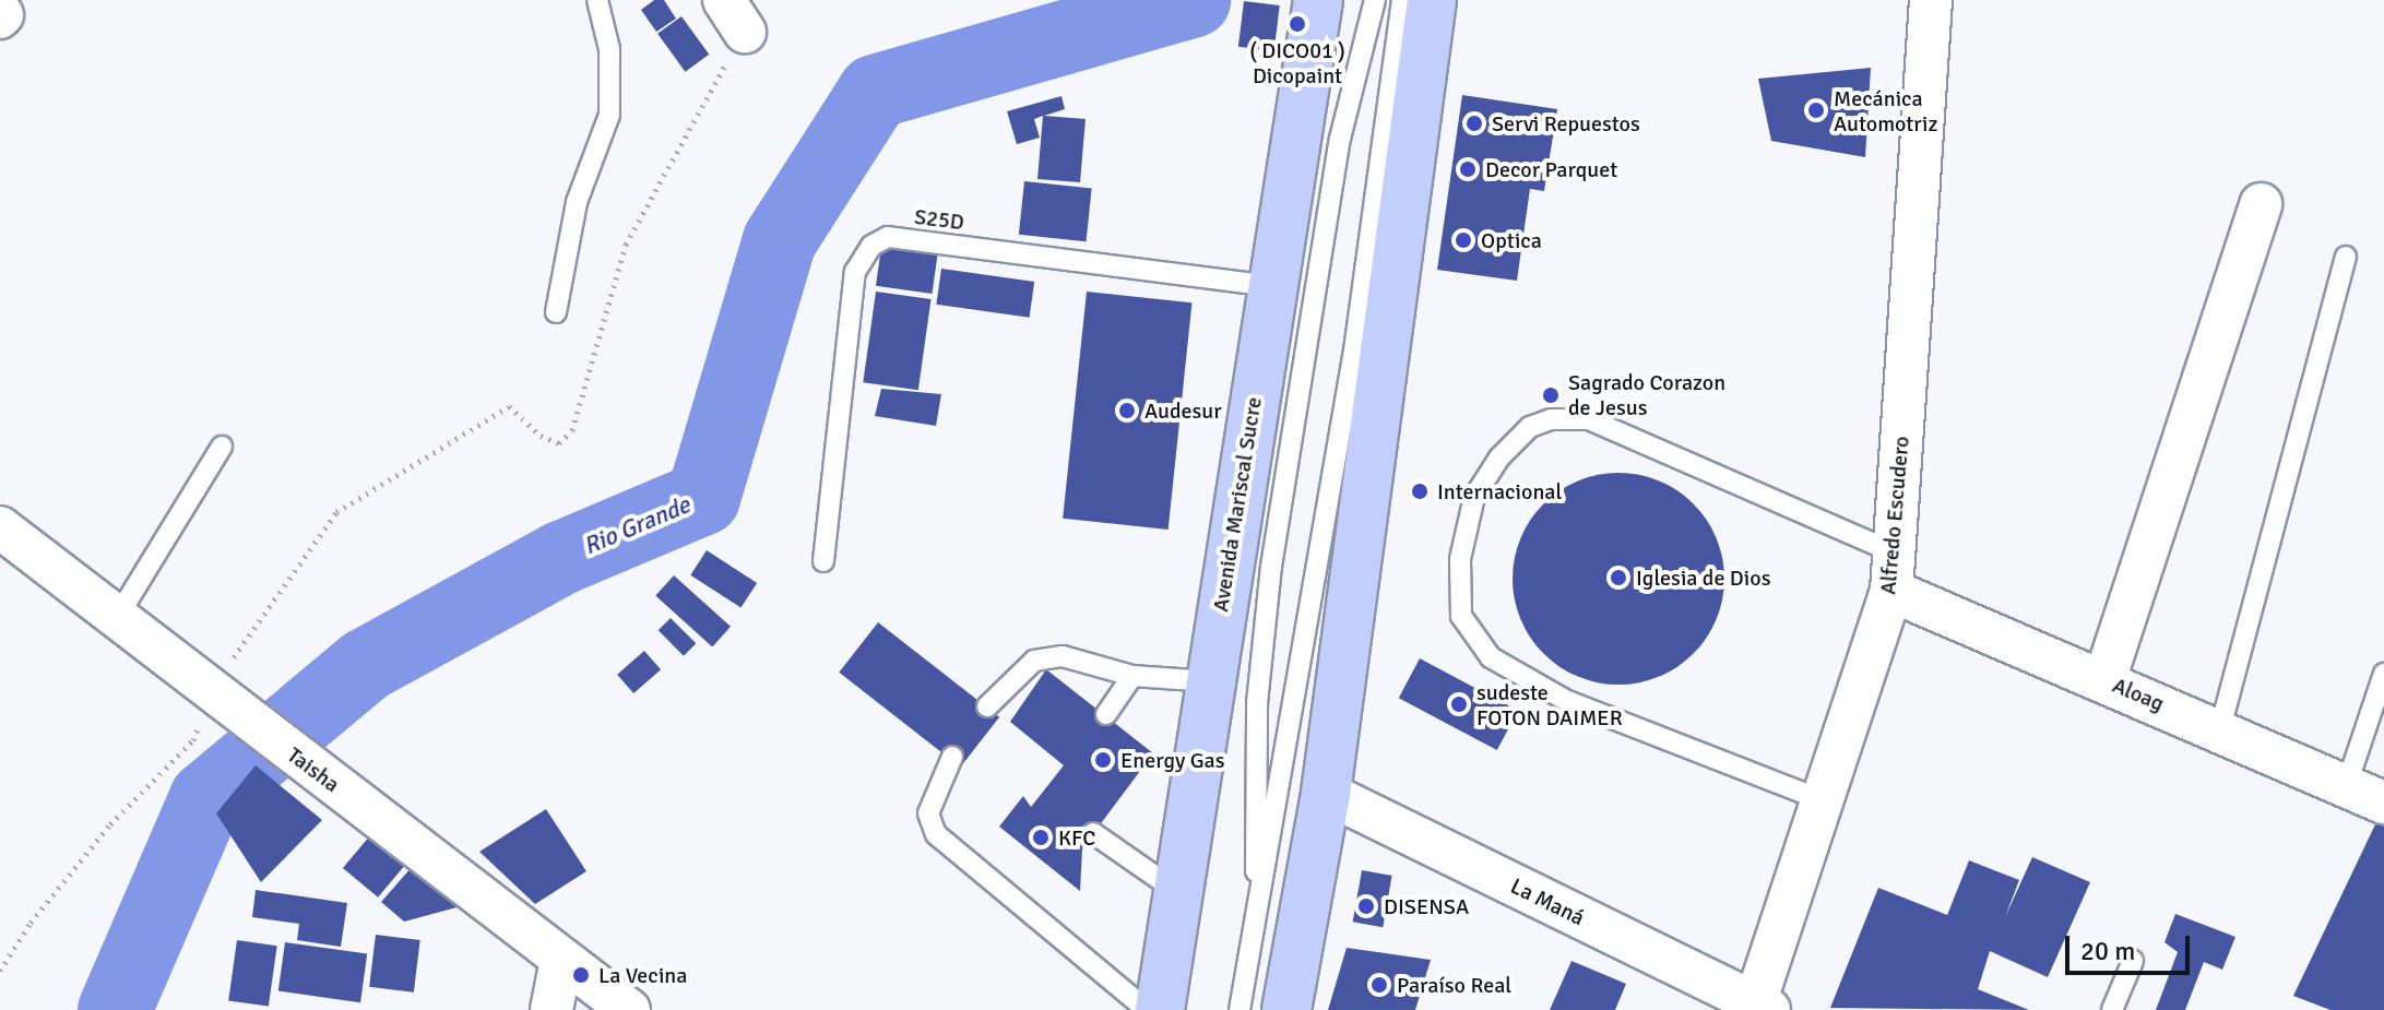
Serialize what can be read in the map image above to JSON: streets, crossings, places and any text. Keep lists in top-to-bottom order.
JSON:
{
  "streets": {
    "main road": ["Avenida Mariscal Sucre"],
    "street": [
      "Alfredo Escudero",
      "Aloag",
      "Taisha",
      "La Maná"
    ],
    "lane": ["S25D"]
  },
  "crossings": [
    ["S25D", "Avenida Mariscal Sucre"],
    ["Alfredo Escudero", "Aloag"],
    ["Alfredo Escudero", "La Maná"]
  ],
  "water": ["Rio Grande"],
  "places": [
    "( DICO01 ) Dicopaint",
    "Mecánica Automotriz",
    "Servi Repuestos",
    "Decor Parquet",
    "Optica",
    "Sagrado Corazon de Jesus",
    "Audesur",
    "Internacional",
    "Iglesia de Dios",
    "sudeste FOTON DAIMER",
    "Energy Gas",
    "KFC",
    "DISENSA",
    "La Vecina",
    "Paraíso Real"
  ],
  "scale_bar": "20 m"
}
